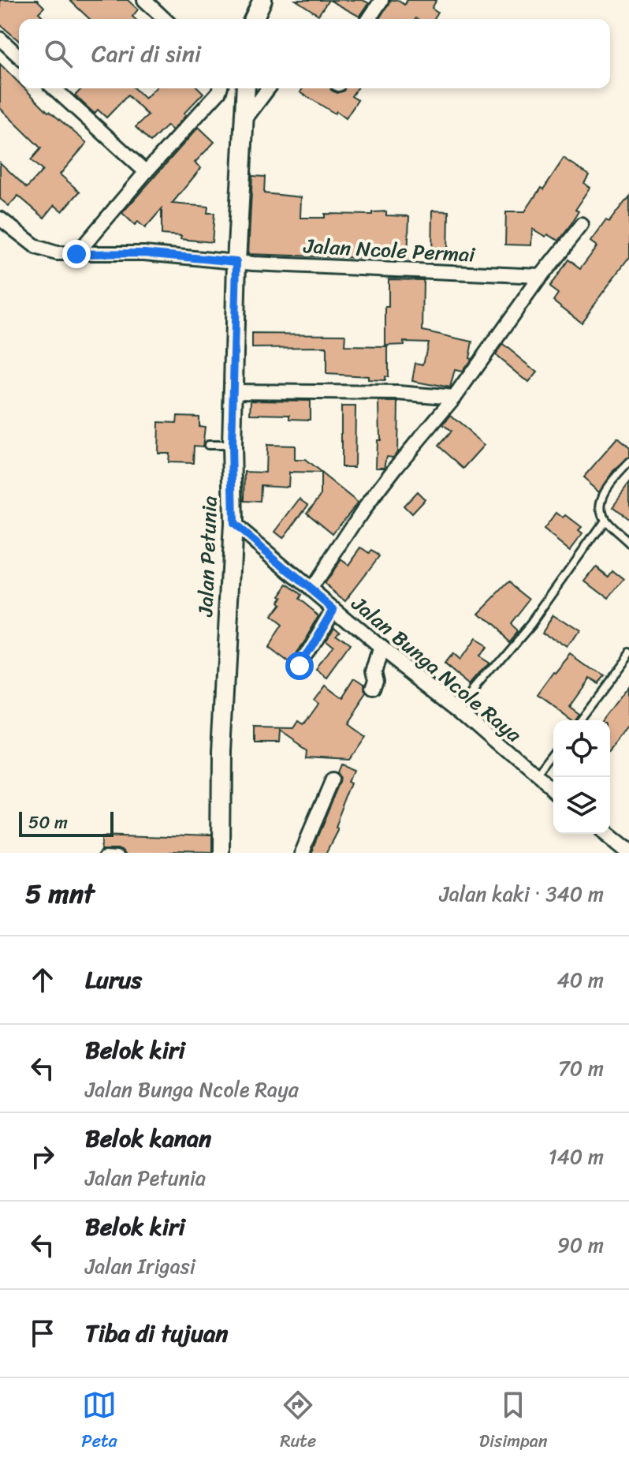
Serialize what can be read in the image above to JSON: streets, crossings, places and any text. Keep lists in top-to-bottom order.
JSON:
{
  "streets": {
    "street": ["Jalan Ncole Permai", "Jalan Petunia", "Jalan Bunga Ncole Raya"]
  },
  "crossings": [
    ["Jalan Ncole Permai", "Jalan Petunia"],
    ["Jalan Petunia", "Jalan Bunga Ncole Raya"]
  ],
  "scale_bar": "50 m",
  "page": {
    "search": "Cari di sini",
    "scale": "50 m",
    "heading": ["5 mnt", "Jalan kaki · 340 m"],
    "list": [
      ["Lurus", "40 m"],
      ["Belok kiri", "Jalan Bunga Ncole Raya", "70 m"],
      ["Belok kanan", "Jalan Petunia", "140 m"],
      ["Belok kiri", "Jalan Irigasi", "90 m"],
      "Tiba di tujuan"
    ],
    "nav": ["Peta", "Rute", "Disimpan"]
  }
}
